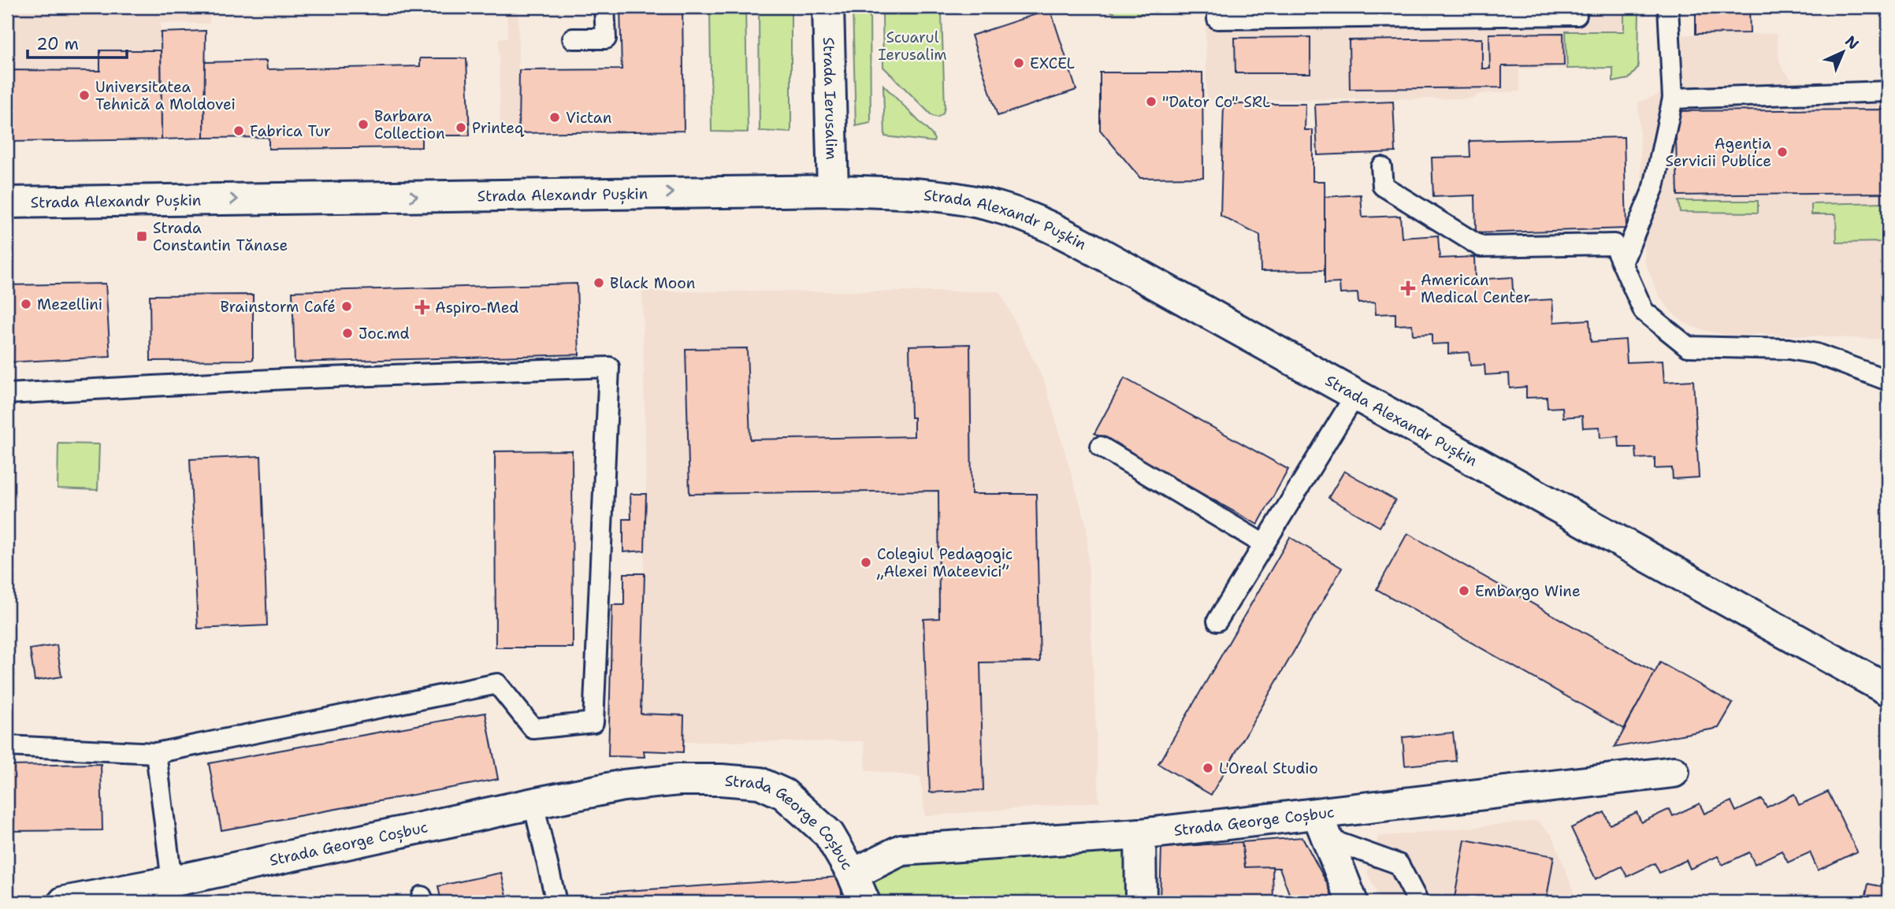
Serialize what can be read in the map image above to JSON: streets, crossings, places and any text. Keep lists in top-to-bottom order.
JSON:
{
  "streets": {
    "street": ["Strada Ierusalim", "Strada Alexandr Pușkin", "Strada George Coșbuc"]
  },
  "crossings": [
    ["Strada Ierusalim", "Strada Alexandr Pușkin"]
  ],
  "one_way": ["Strada Alexandr Pușkin"],
  "parks": ["Scuarul Ierusalim"],
  "places": {
    "other": [
      "EXCEL",
      "Universitatea Tehnică a Moldovei",
      "\"Dator Co\" SRL",
      "Victan",
      "Barbara Collection",
      "Printeq",
      "Fabrica Tur",
      "Agenția Servicii Publice",
      "Black Moon",
      "Mezellini",
      "Brainstorm Café",
      "Joc.md",
      "Colegiul Pedagogic „Alexei Mateevici”",
      "Embargo Wine",
      "L'Oreal Studio"
    ],
    "transit": ["Strada Constantin Tănase"],
    "health": ["American Medical Center", "Aspiro-Med"]
  },
  "scale_bar": "20 m",
  "north": "top right"
}
